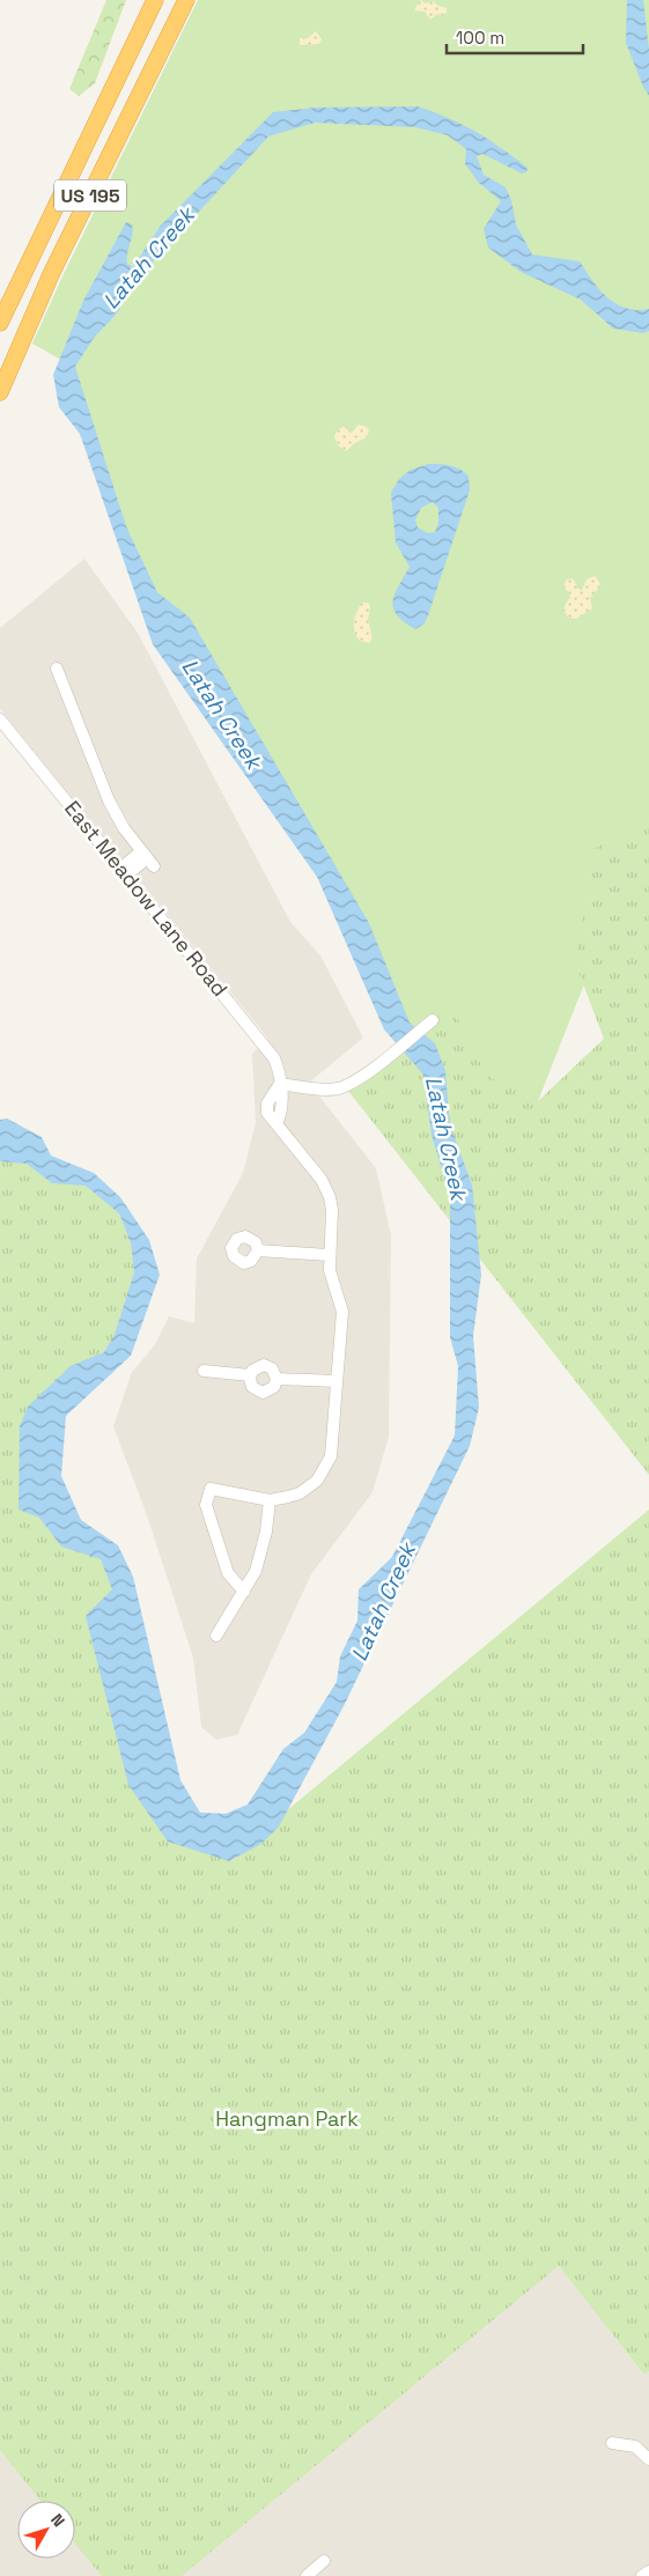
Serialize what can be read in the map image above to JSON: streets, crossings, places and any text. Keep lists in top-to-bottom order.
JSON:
{
  "streets": {
    "highway": ["US 195"],
    "street": ["East Meadow Lane Road"]
  },
  "water": ["Latah Creek"],
  "parks": ["Hangman Park"],
  "scale_bar": "100 m",
  "north": "top right"
}
